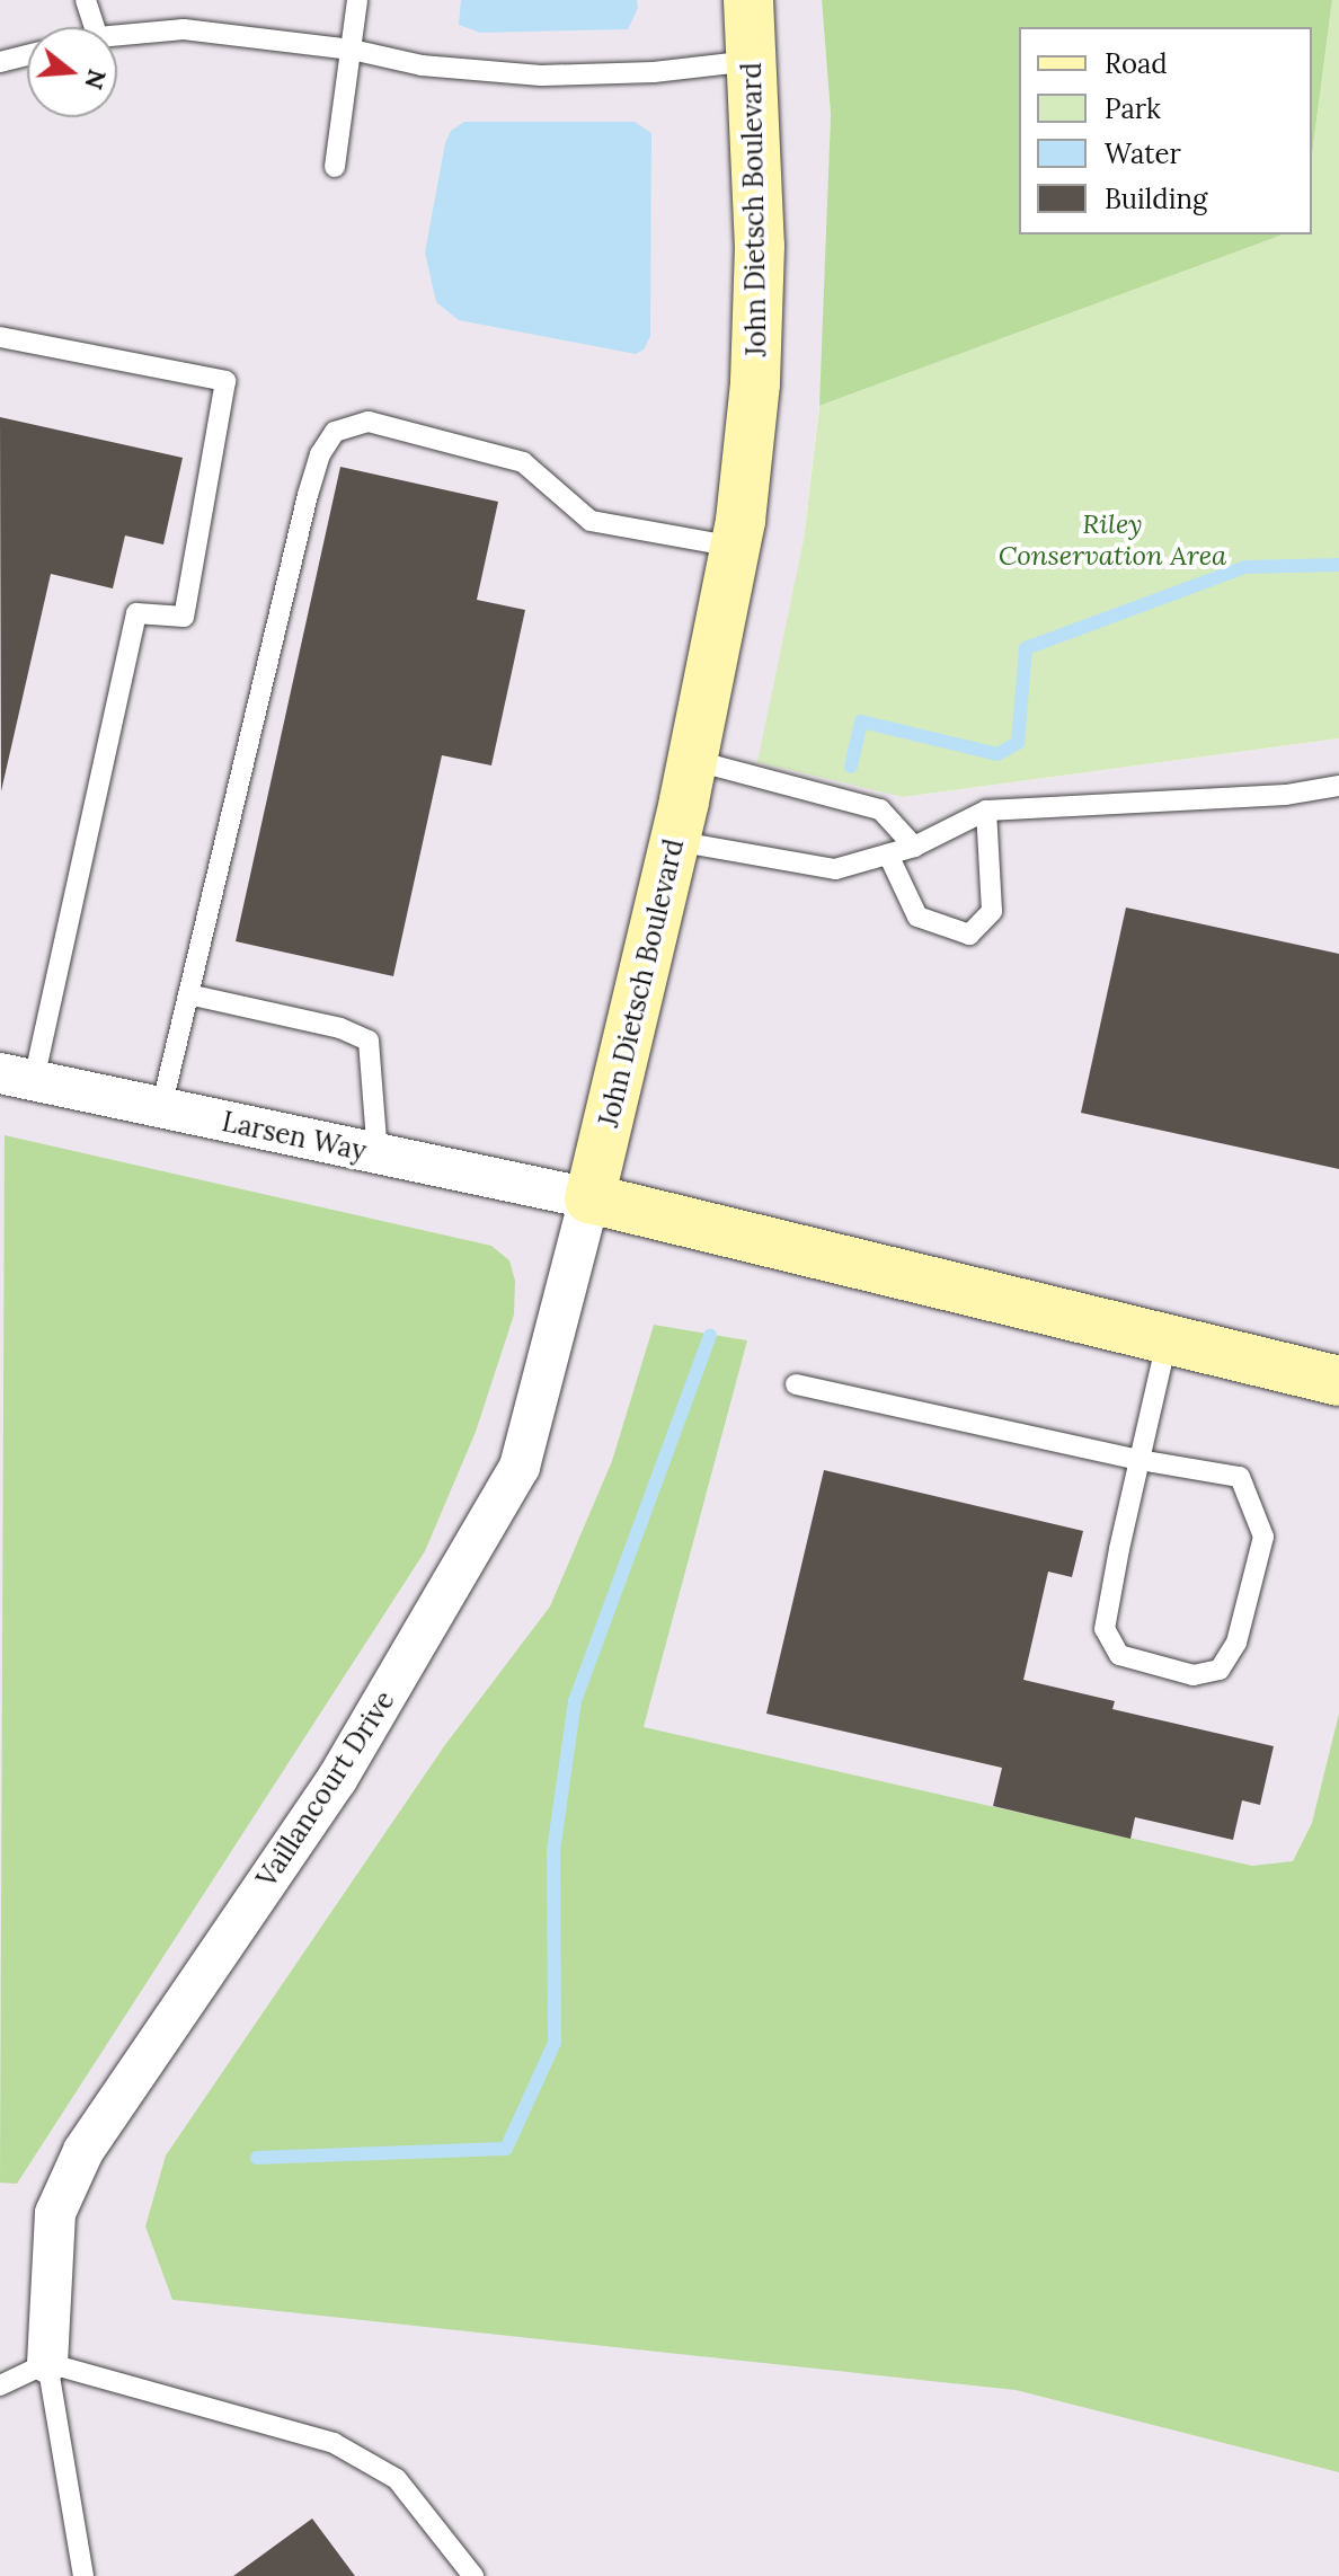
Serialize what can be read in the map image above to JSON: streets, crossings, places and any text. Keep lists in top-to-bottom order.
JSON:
{
  "streets": {
    "street": ["John Dietsch Boulevard", "Larsen Way", "Vaillancourt Drive"]
  },
  "crossings": [
    ["John Dietsch Boulevard", "Larsen Way"],
    ["John Dietsch Boulevard", "Vaillancourt Drive"],
    ["Larsen Way", "Vaillancourt Drive"]
  ],
  "parks": ["Riley Conservation Area"],
  "legend": [
    "Road",
    "Park",
    "Water",
    "Building"
  ],
  "north": "right"
}
